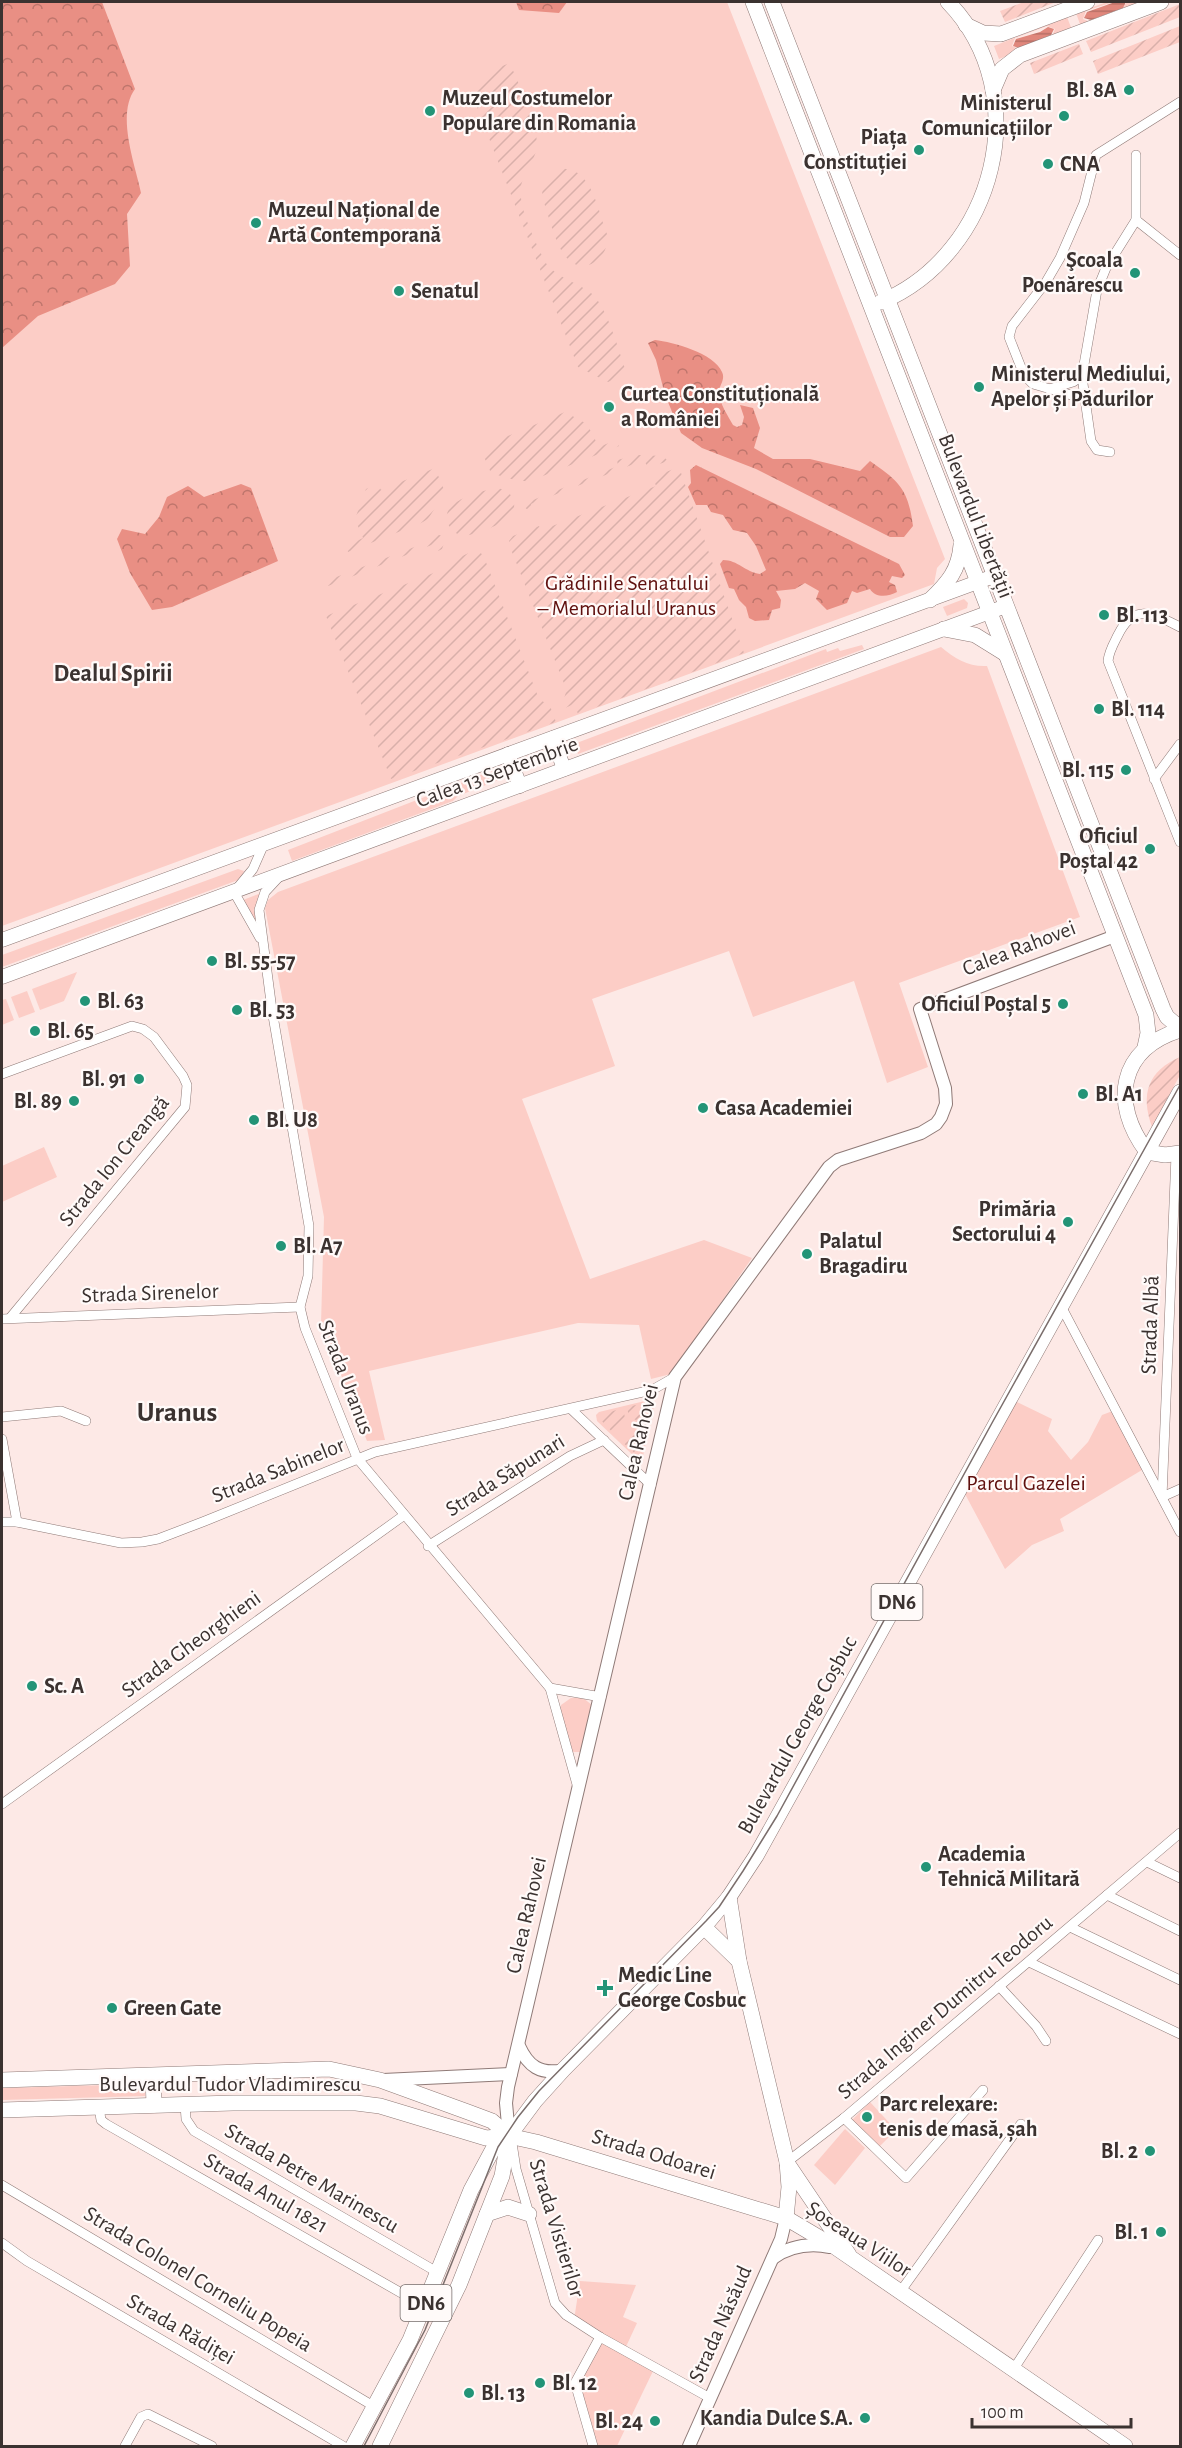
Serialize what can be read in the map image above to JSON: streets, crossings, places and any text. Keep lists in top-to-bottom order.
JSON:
{
  "streets": {
    "main road": [
      "Bulevardul Libertății",
      "Calea 13 Septembrie",
      "Calea Rahovei",
      "DN6",
      "Bulevardul George Coșbuc",
      "Bulevardul Tudor Vladimirescu",
      "Strada Odoarei",
      "Șoseaua Viilor"
    ],
    "street": [
      "Strada Ion Creangă",
      "Strada Sirenelor",
      "Strada Albă",
      "Strada Uranus",
      "Strada Sabinelor",
      "Strada Săpunari",
      "Strada Gheorghieni",
      "Strada Inginer Dumitru Teodoru",
      "Strada Petre Marinescu",
      "Strada Anul 1821",
      "Strada Vistierilor",
      "Strada Colonel Corneliu Popeia",
      "Strada Năsăud",
      "Strada Rădiței"
    ]
  },
  "crossings": [
    ["Bulevardul Libertății", "Calea 13 Septembrie"],
    ["Bulevardul Libertății", "Calea Rahovei"],
    ["Calea 13 Septembrie", "Strada Uranus"],
    ["Calea Rahovei", "Strada Uranus"],
    ["Calea Rahovei", "Strada Sabinelor"],
    ["Calea Rahovei", "DN6"],
    ["Calea Rahovei", "Bulevardul George Coșbuc"],
    ["Calea Rahovei", "Bulevardul Tudor Vladimirescu"],
    ["Calea Rahovei", "Strada Odoarei"],
    ["Calea Rahovei", "Strada Vistierilor"],
    ["Strada Ion Creangă", "Strada Sirenelor"],
    ["Strada Sirenelor", "Strada Uranus"],
    ["Strada Uranus", "Strada Sabinelor"],
    ["Strada Uranus", "Strada Săpunari"],
    ["Strada Uranus", "Strada Gheorghieni"],
    ["DN6", "Bulevardul George Coșbuc"],
    ["DN6", "Bulevardul Tudor Vladimirescu"],
    ["DN6", "Strada Odoarei"],
    ["DN6", "Strada Petre Marinescu"],
    ["DN6", "Strada Anul 1821"],
    ["DN6", "Strada Vistierilor"],
    ["DN6", "Strada Colonel Corneliu Popeia"],
    ["Bulevardul George Coșbuc", "Bulevardul Tudor Vladimirescu"],
    ["Bulevardul George Coșbuc", "Strada Odoarei"],
    ["Bulevardul George Coșbuc", "Strada Vistierilor"],
    ["Bulevardul George Coșbuc", "Șoseaua Viilor"],
    ["Strada Inginer Dumitru Teodoru", "Șoseaua Viilor"],
    ["Bulevardul Tudor Vladimirescu", "Strada Odoarei"],
    ["Bulevardul Tudor Vladimirescu", "Strada Petre Marinescu"],
    ["Bulevardul Tudor Vladimirescu", "Strada Anul 1821"],
    ["Bulevardul Tudor Vladimirescu", "Strada Vistierilor"],
    ["Strada Odoarei", "Strada Vistierilor"],
    ["Strada Odoarei", "Șoseaua Viilor"],
    ["Strada Odoarei", "Strada Năsăud"],
    ["Strada Vistierilor", "Strada Năsăud"],
    ["Șoseaua Viilor", "Strada Năsăud"]
  ],
  "districts": ["Dealul Spirii", "Uranus"],
  "parks": ["Grădinile Senatului – Memorialul Uranus", "Parcul Gazelei"],
  "places": {
    "other": [
      "Bl. 8A",
      "Muzeul Costumelor Populare din Romania",
      "Ministerul Comunicațiilor",
      "Piața Constituției",
      "CNA",
      "Muzeul Național de Artă Contemporană",
      "Şcoala Poenărescu",
      "Senatul",
      "Ministerul Mediului, Apelor și Pădurilor",
      "Curtea Constituțională a României",
      "Bl. 113",
      "Bl. 114",
      "Bl. 115",
      "Oficiul Poștal 42",
      "Bl. 55-57",
      "Bl. 63",
      "Oficiul Poștal 5",
      "Bl. 53",
      "Bl. 65",
      "Bl. 91",
      "Bl. A1",
      "Bl. 89",
      "Casa Academiei",
      "Bl. U8",
      "Primăria Sectorului 4",
      "Bl. A7",
      "Palatul Bragadiru",
      "Sc. A",
      "Academia Tehnică Militară",
      "Green Gate",
      "Parc relexare: tenis de masă, șah",
      "Bl. 2",
      "Bl. 1",
      "Bl. 12",
      "Bl. 13",
      "Kandia Dulce S.A.",
      "Bl. 24"
    ],
    "health": ["Medic Line George Cosbuc"]
  },
  "scale_bar": "100 m"
}
